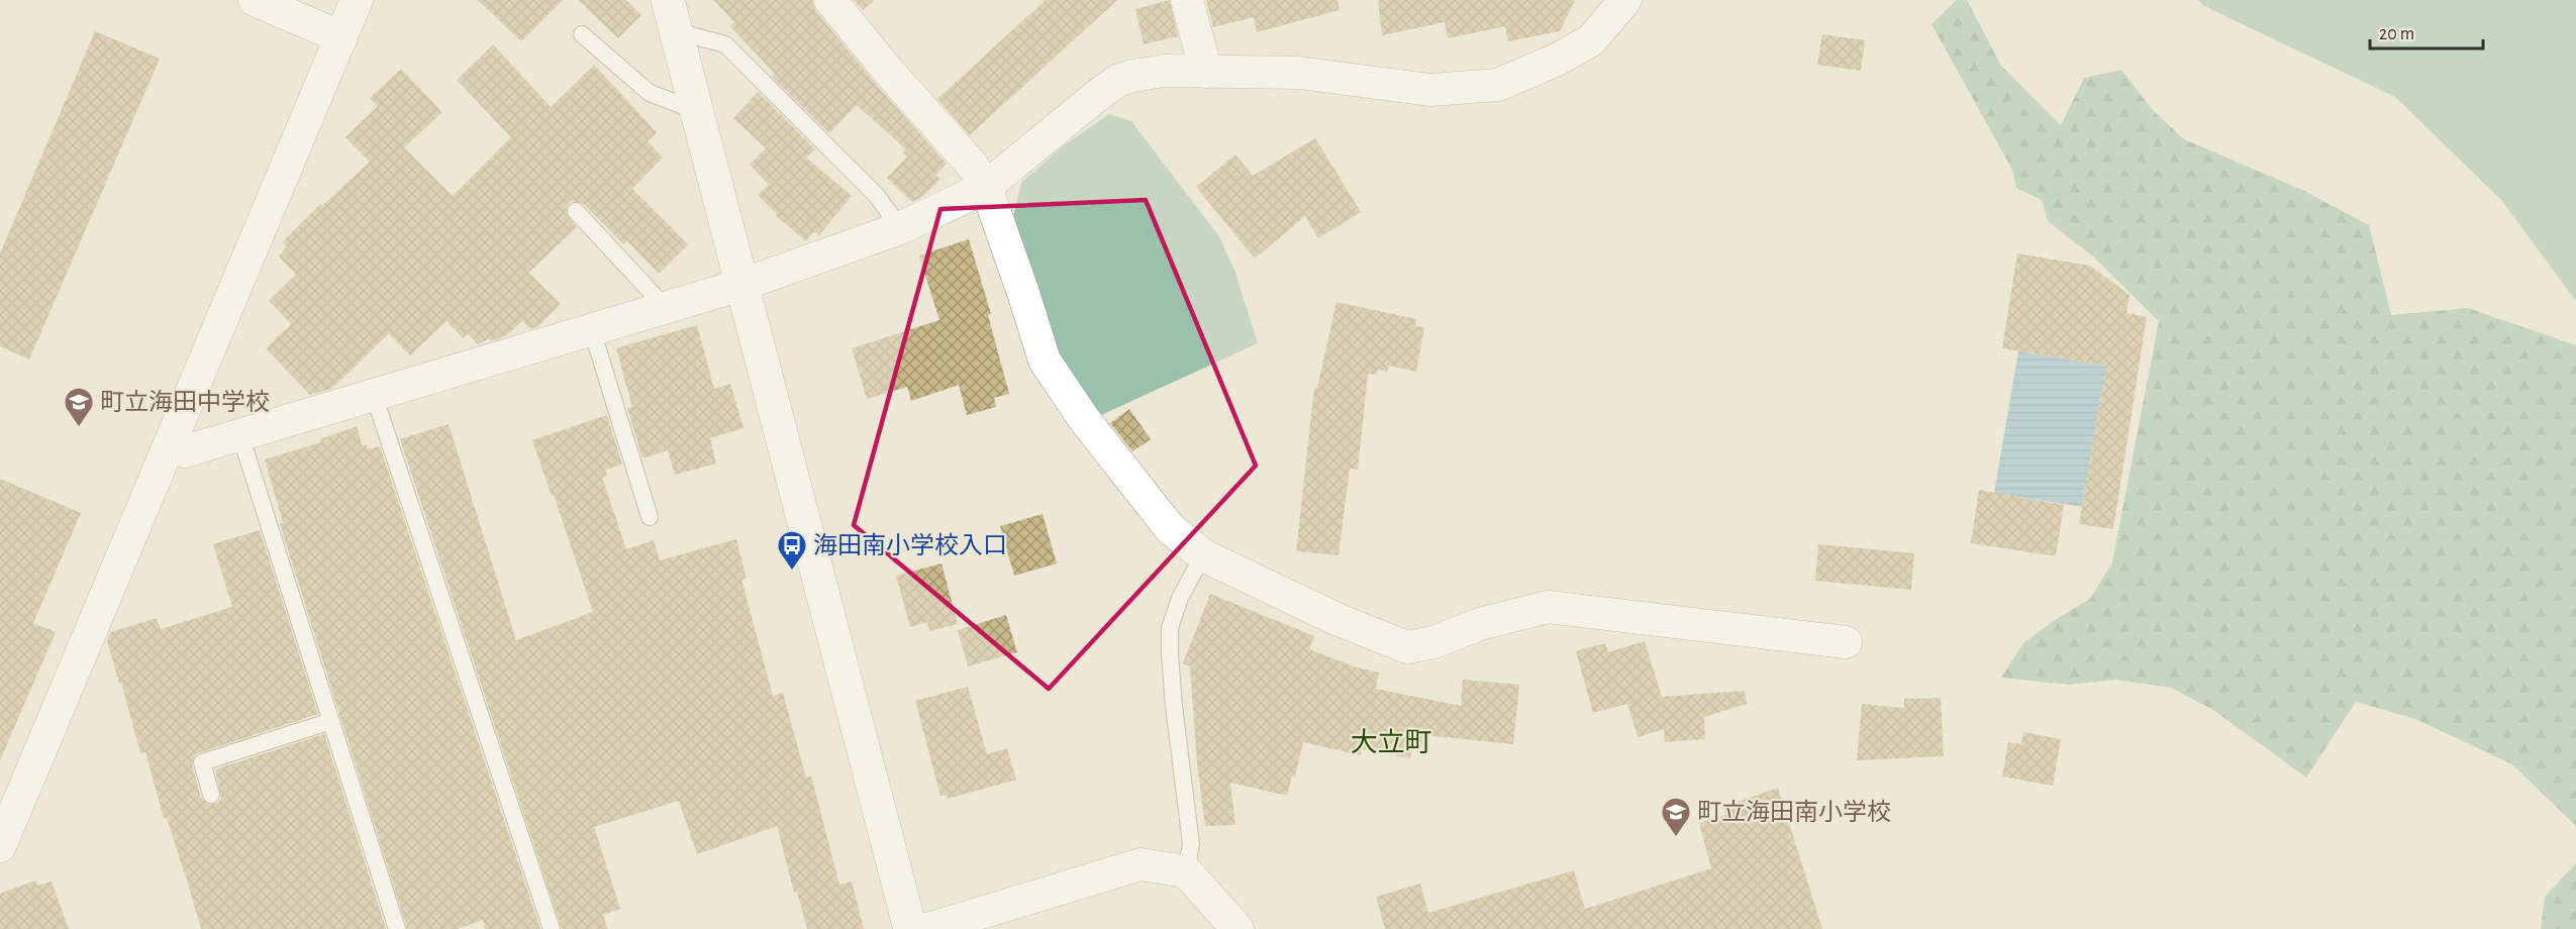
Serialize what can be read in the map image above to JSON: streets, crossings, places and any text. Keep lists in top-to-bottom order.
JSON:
{
  "districts": ["大立町"],
  "places": {
    "school or university": ["町立海田中学校", "町立海田南小学校"],
    "bus stop": ["海田南小学校入口"]
  },
  "scale_bar": "20 m"
}
